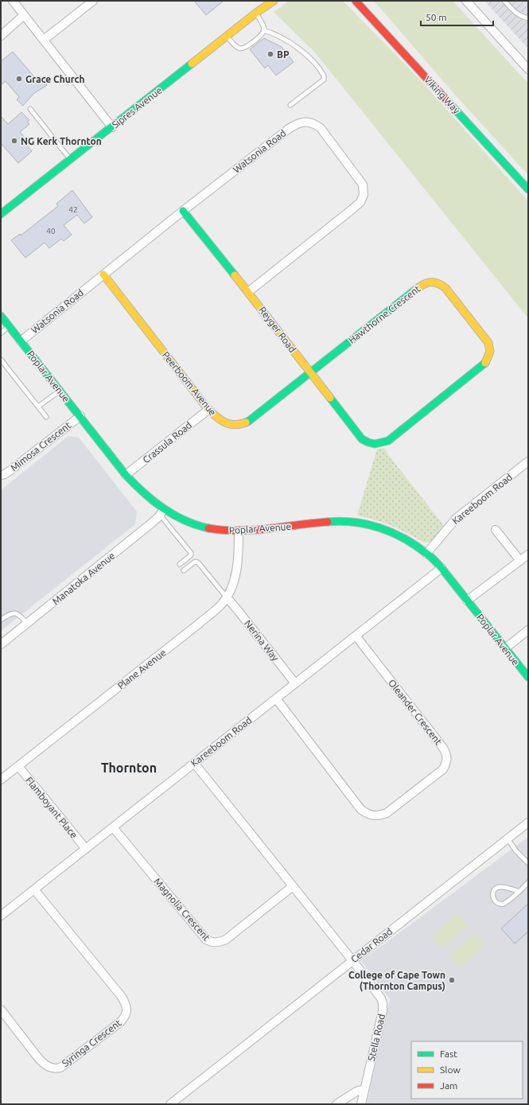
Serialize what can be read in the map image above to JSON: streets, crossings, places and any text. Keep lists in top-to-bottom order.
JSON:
{
  "streets": {
    "street": [
      "Viking Way",
      "Sipres Avenue",
      "Watsonia Road",
      "Hawthorne Crescent",
      "Reyger Road",
      "Poplar Avenue",
      "Peerboom Avenue",
      "Crassula Road",
      "Mimosa Crescent",
      "Kareeboom Road",
      "Manatoka Avenue",
      "Nerina Way",
      "Plane Avenue",
      "Oleander Crescent",
      "Flamboyant Place",
      "Magnolia Crescent",
      "Cedar Road",
      "Stella Road",
      "Syringa Crescent"
    ]
  },
  "crossings": [
    ["Watsonia Road", "Reyger Road"],
    ["Watsonia Road", "Poplar Avenue"],
    ["Watsonia Road", "Peerboom Avenue"],
    ["Hawthorne Crescent", "Reyger Road"],
    ["Hawthorne Crescent", "Peerboom Avenue"],
    ["Reyger Road", "Peerboom Avenue"],
    ["Poplar Avenue", "Crassula Road"],
    ["Poplar Avenue", "Mimosa Crescent"],
    ["Poplar Avenue", "Kareeboom Road"],
    ["Poplar Avenue", "Manatoka Avenue"],
    ["Poplar Avenue", "Plane Avenue"],
    ["Peerboom Avenue", "Crassula Road"],
    ["Kareeboom Road", "Nerina Way"],
    ["Kareeboom Road", "Oleander Crescent"],
    ["Kareeboom Road", "Flamboyant Place"],
    ["Kareeboom Road", "Magnolia Crescent"],
    ["Kareeboom Road", "Syringa Crescent"],
    ["Nerina Way", "Plane Avenue"],
    ["Plane Avenue", "Flamboyant Place"],
    ["Cedar Road", "Stella Road"]
  ],
  "districts": ["Thornton"],
  "places": [
    "BP",
    "Grace Church",
    "NG Kerk Thornton",
    "College of Cape Town (Thornton Campus)"
  ],
  "house_numbers": ["42", "40"],
  "legend": ["Fast", "Slow", "Jam"],
  "scale_bar": "50 m"
}
